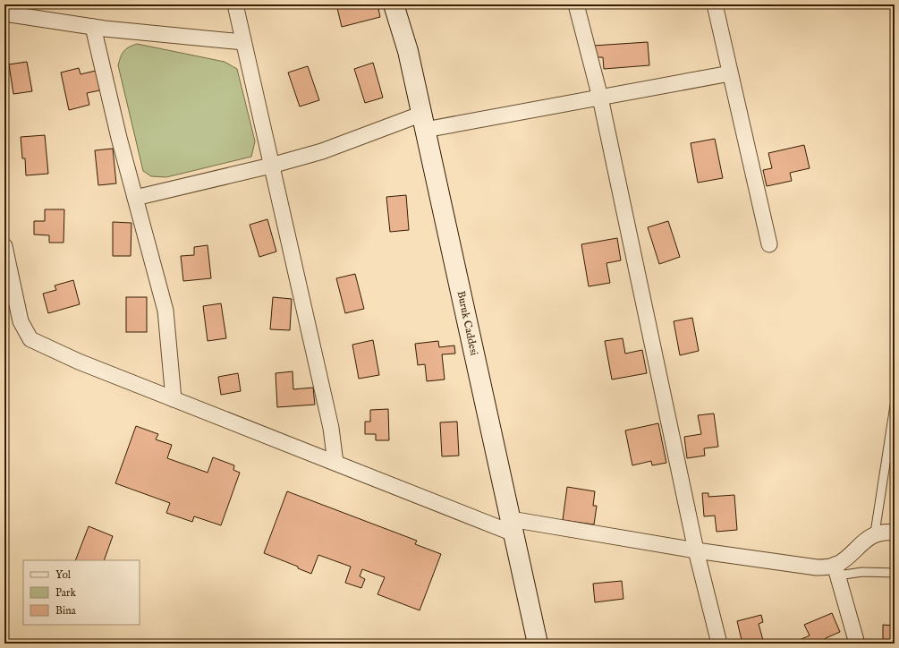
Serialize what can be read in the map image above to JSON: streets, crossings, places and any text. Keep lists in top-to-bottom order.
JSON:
{
  "streets": {
    "main road": ["Buruk Caddesi"]
  },
  "legend": ["Yol", "Park", "Bina"]
}
